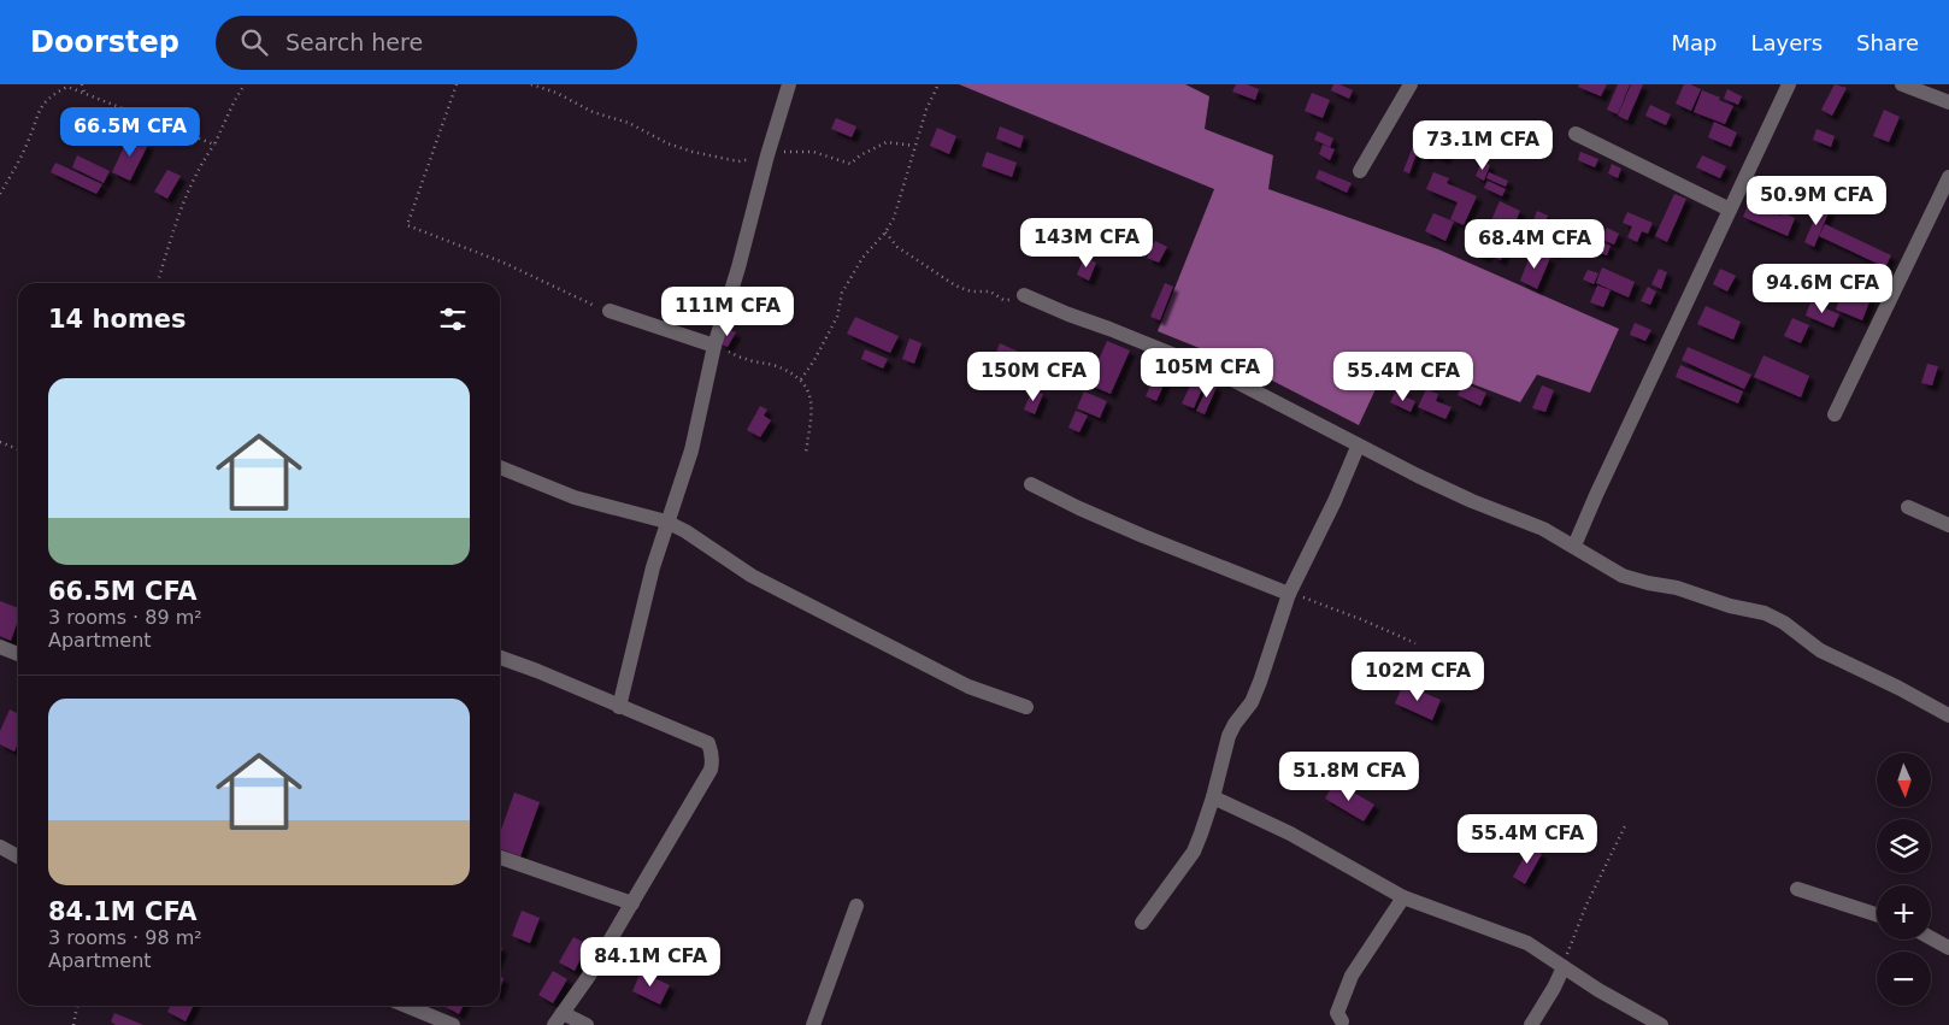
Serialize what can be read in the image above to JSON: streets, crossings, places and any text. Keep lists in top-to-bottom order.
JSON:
{
  "north": "bottom",
  "page": {
    "header": "Doorstep",
    "search": "Search here",
    "nav": ["Map", "Layers", "Share"],
    "price": [
      "66.5M CFA",
      "73.1M CFA",
      "50.9M CFA",
      "143M CFA",
      "68.4M CFA",
      "94.6M CFA",
      "111M CFA",
      "105M CFA",
      "150M CFA",
      "55.4M CFA",
      "102M CFA",
      "51.8M CFA",
      "55.4M CFA",
      "84.1M CFA"
    ],
    "heading": "14 homes",
    "list": [
      {
        "name": "66.5M CFA",
        "note": "3 rooms · 89 m² · Apartment"
      },
      {
        "name": "84.1M CFA",
        "note": "3 rooms · 98 m² · Apartment"
      }
    ],
    "map_buttons": ["+", "−"]
  }
}
